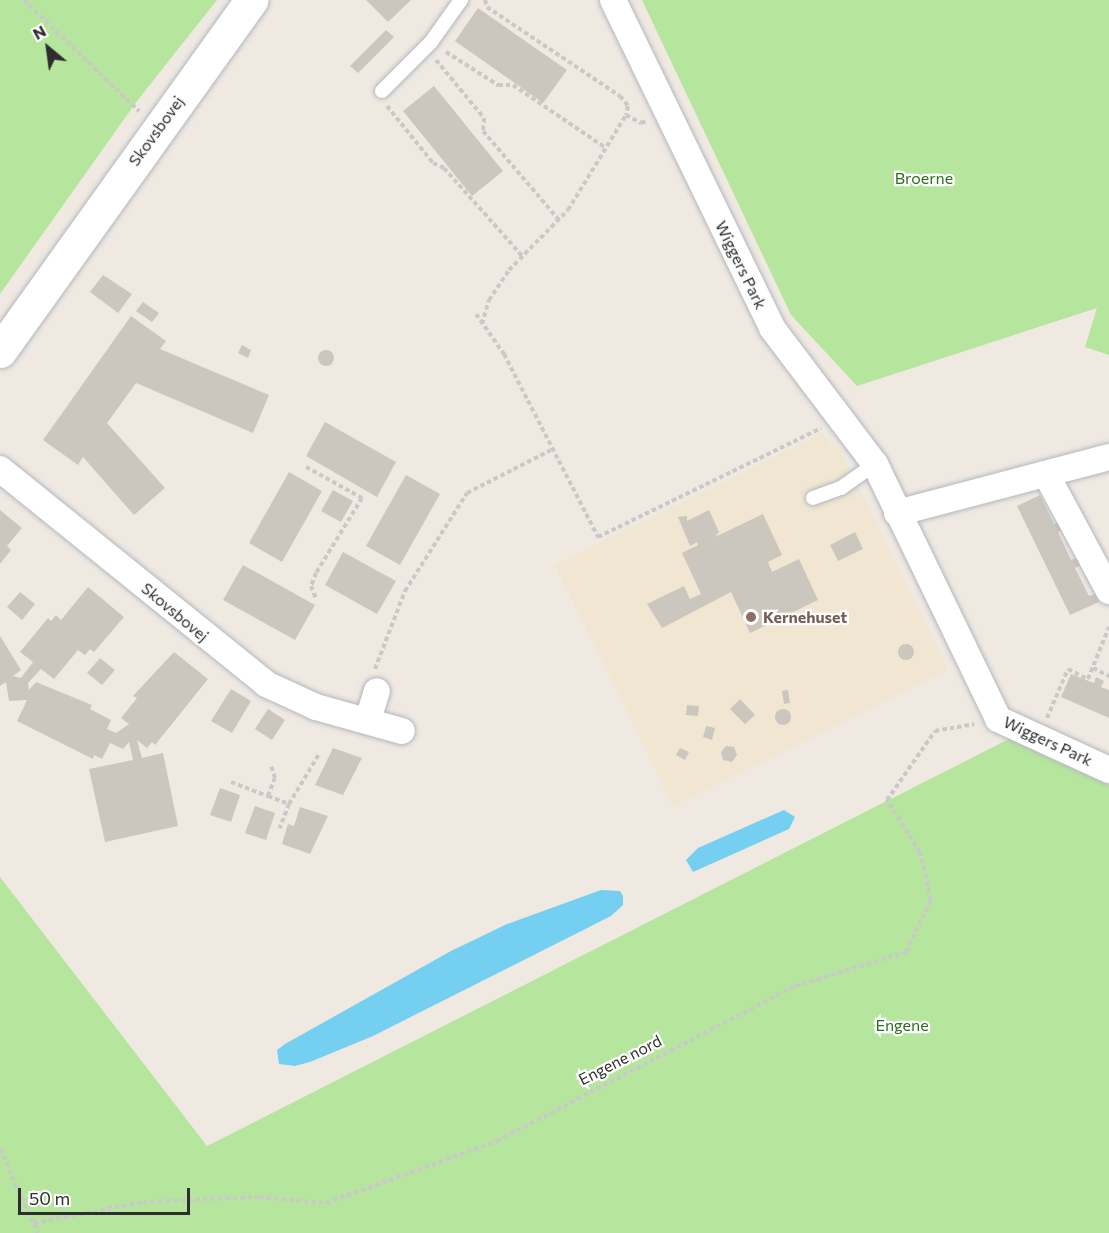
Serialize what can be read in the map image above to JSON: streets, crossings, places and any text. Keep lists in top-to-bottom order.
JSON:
{
  "streets": {
    "street": ["Skovsbovej", "Wiggers Park"],
    "path": ["Engene nord"]
  },
  "crossings": [
    ["Wiggers Park", "Engene nord"]
  ],
  "parks": ["Broerne", "Engene"],
  "places": ["Kernehuset"],
  "scale_bar": "50 m",
  "north": "top left"
}
